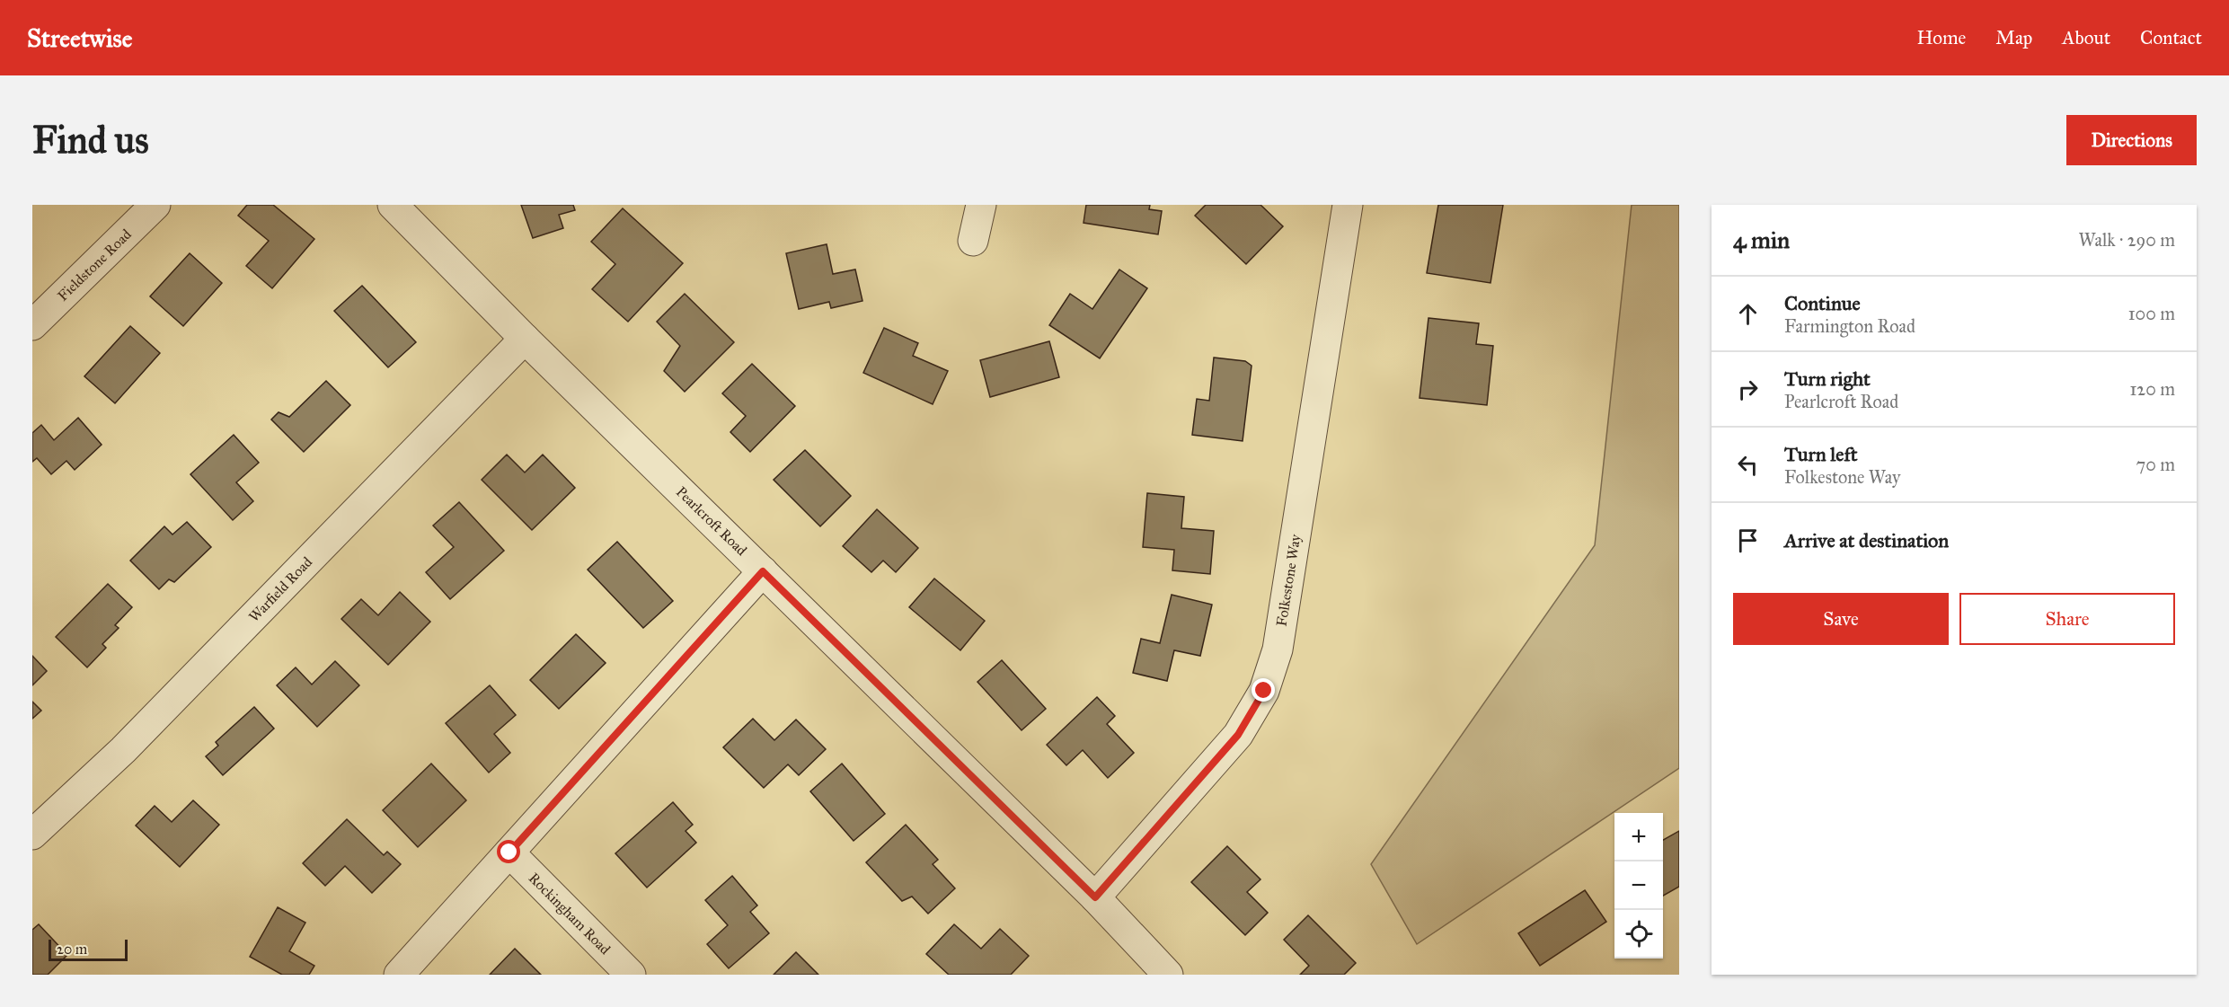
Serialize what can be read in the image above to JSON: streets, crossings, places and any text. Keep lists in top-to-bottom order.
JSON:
{
  "streets": {
    "street": [
      "Fieldstone Road",
      "Pearlcroft Road",
      "Folkestone Way",
      "Warfield Road",
      "Rockingham Road"
    ]
  },
  "crossings": [
    ["Pearlcroft Road", "Folkestone Way"],
    ["Pearlcroft Road", "Warfield Road"]
  ],
  "scale_bar": "20 m",
  "page": {
    "header": "Streetwise",
    "nav": [
      "Home",
      "Map",
      "About",
      "Contact"
    ],
    "buttons": [
      "Directions",
      ["Save", "Share"]
    ],
    "title": "Find us",
    "heading": ["4 min", "Walk · 290 m"],
    "list": [
      ["Continue", "Farmington Road", "100 m"],
      ["Turn right", "Pearlcroft Road", "120 m"],
      ["Turn left", "Folkestone Way", "70 m"],
      "Arrive at destination"
    ],
    "map_buttons": ["+", "−"],
    "scale": "20 m"
  }
}
